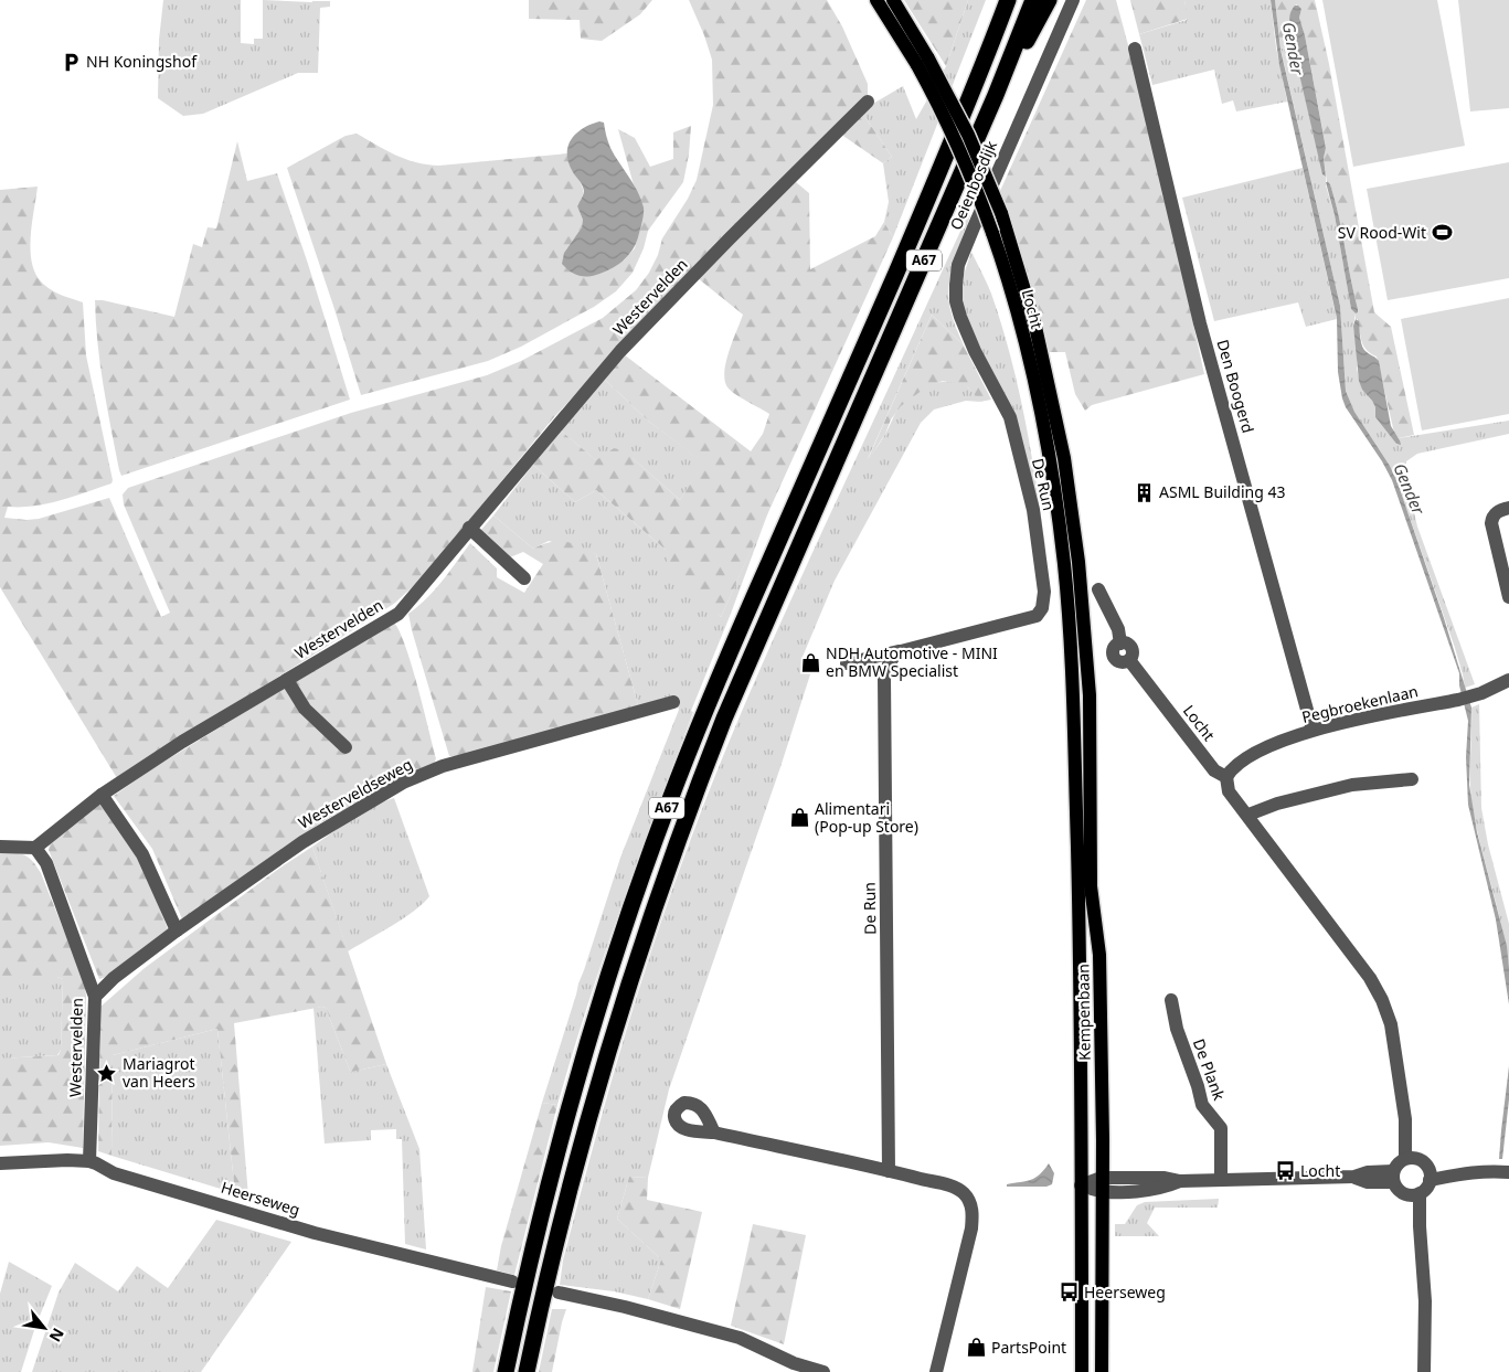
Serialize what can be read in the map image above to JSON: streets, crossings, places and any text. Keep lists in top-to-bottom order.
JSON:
{
  "streets": {
    "highway": ["A67"],
    "main road": ["Locht", "Kempenbaan"],
    "street": [
      "Oeienbosdijk",
      "Westervelden",
      "Den Boogerd",
      "De Run",
      "Pegbroekenlaan",
      "Westerveldseweg",
      "De Plank",
      "Heerseweg"
    ]
  },
  "crossings": [
    ["Oeienbosdijk", "De Run"],
    ["Westervelden", "Westerveldseweg"],
    ["Westervelden", "Heerseweg"],
    ["Locht", "Pegbroekenlaan"],
    ["Locht", "Kempenbaan"],
    ["Den Boogerd", "Pegbroekenlaan"]
  ],
  "water": ["Gender"],
  "places": {
    "parking": ["NH Koningshof"],
    "sports": ["SV Rood-Wit"],
    "building": ["ASML Building 43"],
    "shop": ["NDH Automotive - MINI en BMW Specialist", "Alimentari (Pop-up Store)", "PartsPoint"],
    "place": ["Mariagrot van Heers"],
    "bus stop": ["Locht", "Heerseweg"]
  },
  "north": "bottom right"
}
